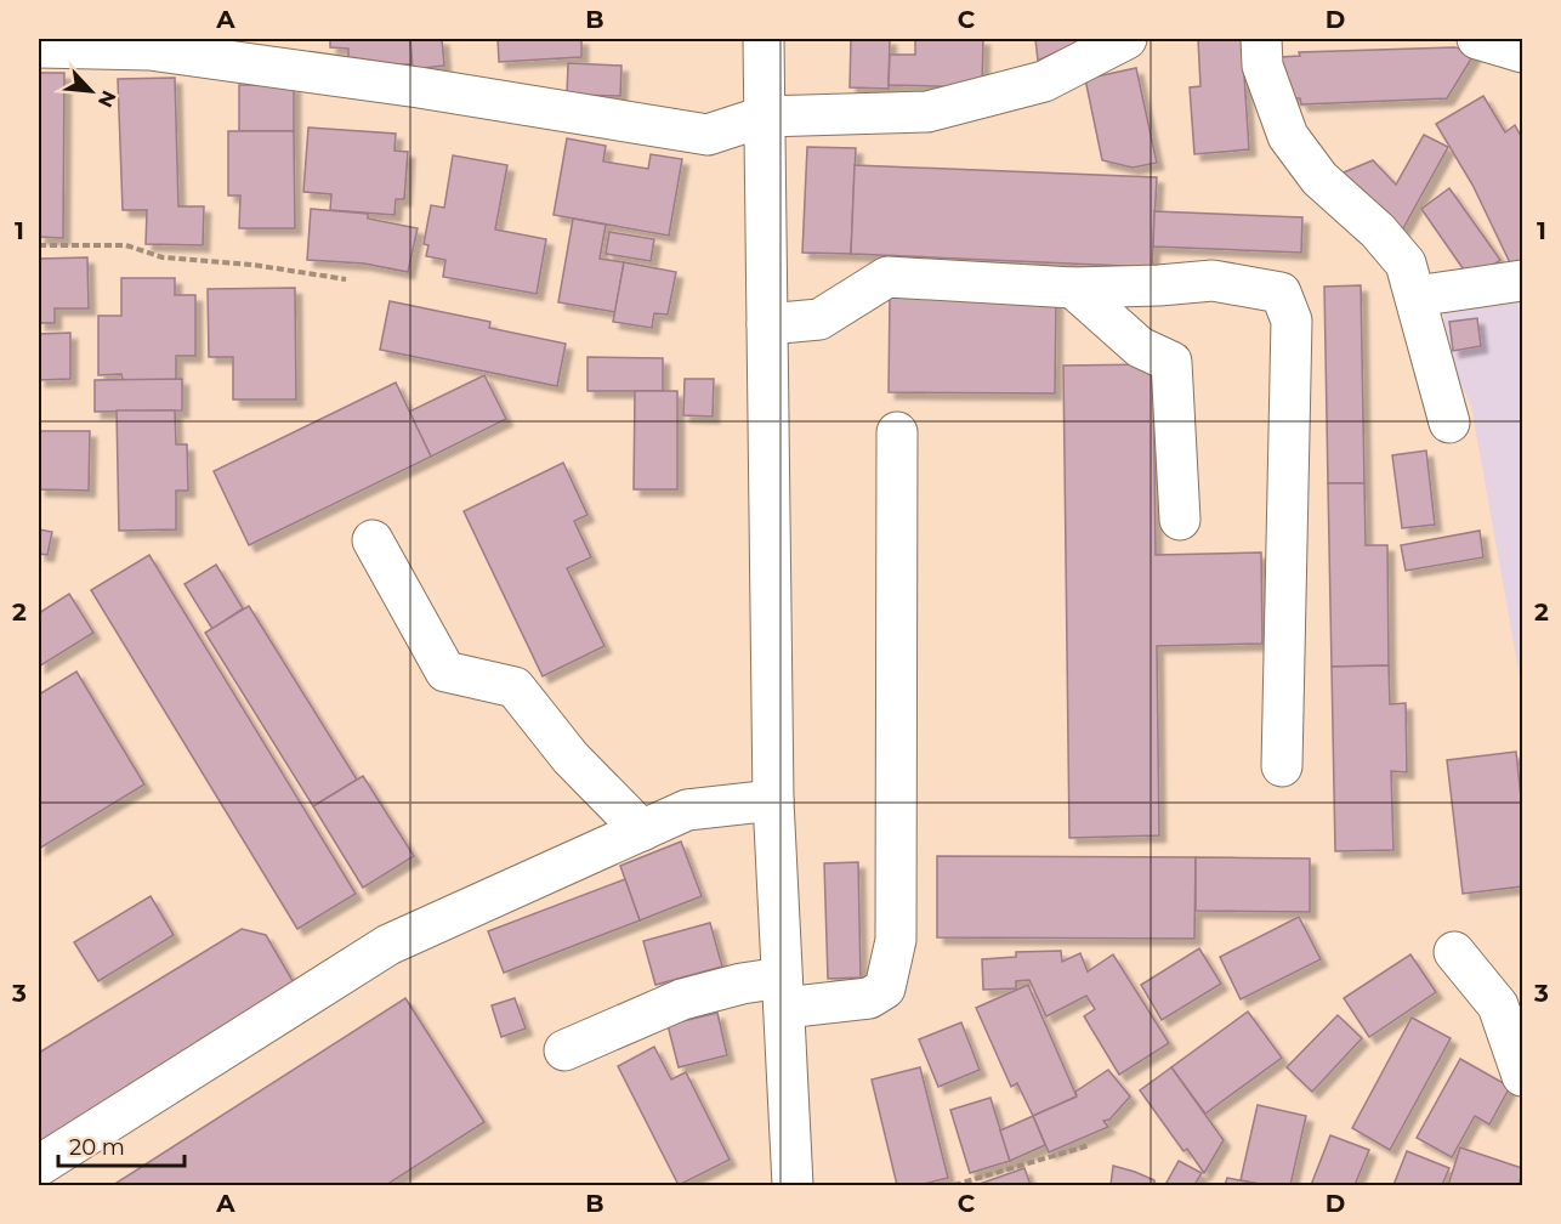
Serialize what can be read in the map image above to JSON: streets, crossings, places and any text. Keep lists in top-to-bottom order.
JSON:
{
  "scale_bar": "20 m",
  "north": "bottom right",
  "grid": {
    "columns": [
      "A",
      "B",
      "C",
      "D"
    ],
    "rows": ["1", "2", "3"]
  }
}
